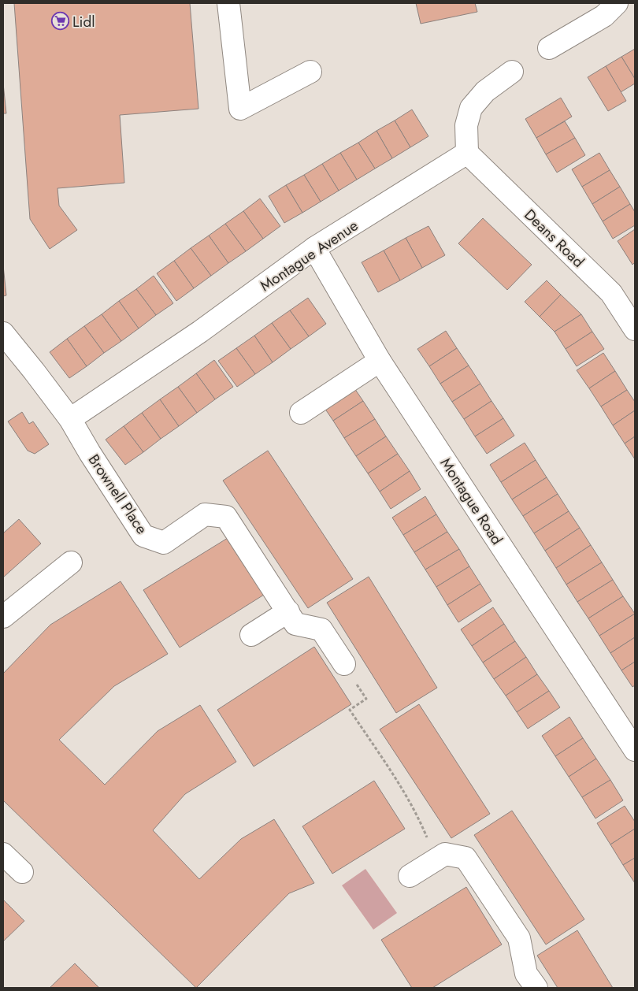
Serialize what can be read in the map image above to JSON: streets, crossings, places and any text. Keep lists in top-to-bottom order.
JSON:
{
  "streets": {
    "street": [
      "Deans Road",
      "Montague Avenue",
      "Brownell Place",
      "Montague Road"
    ]
  },
  "crossings": [
    ["Deans Road", "Montague Avenue"],
    ["Montague Avenue", "Brownell Place"],
    ["Montague Avenue", "Montague Road"]
  ],
  "places": {
    "supermarket": ["Lidl"]
  }
}
